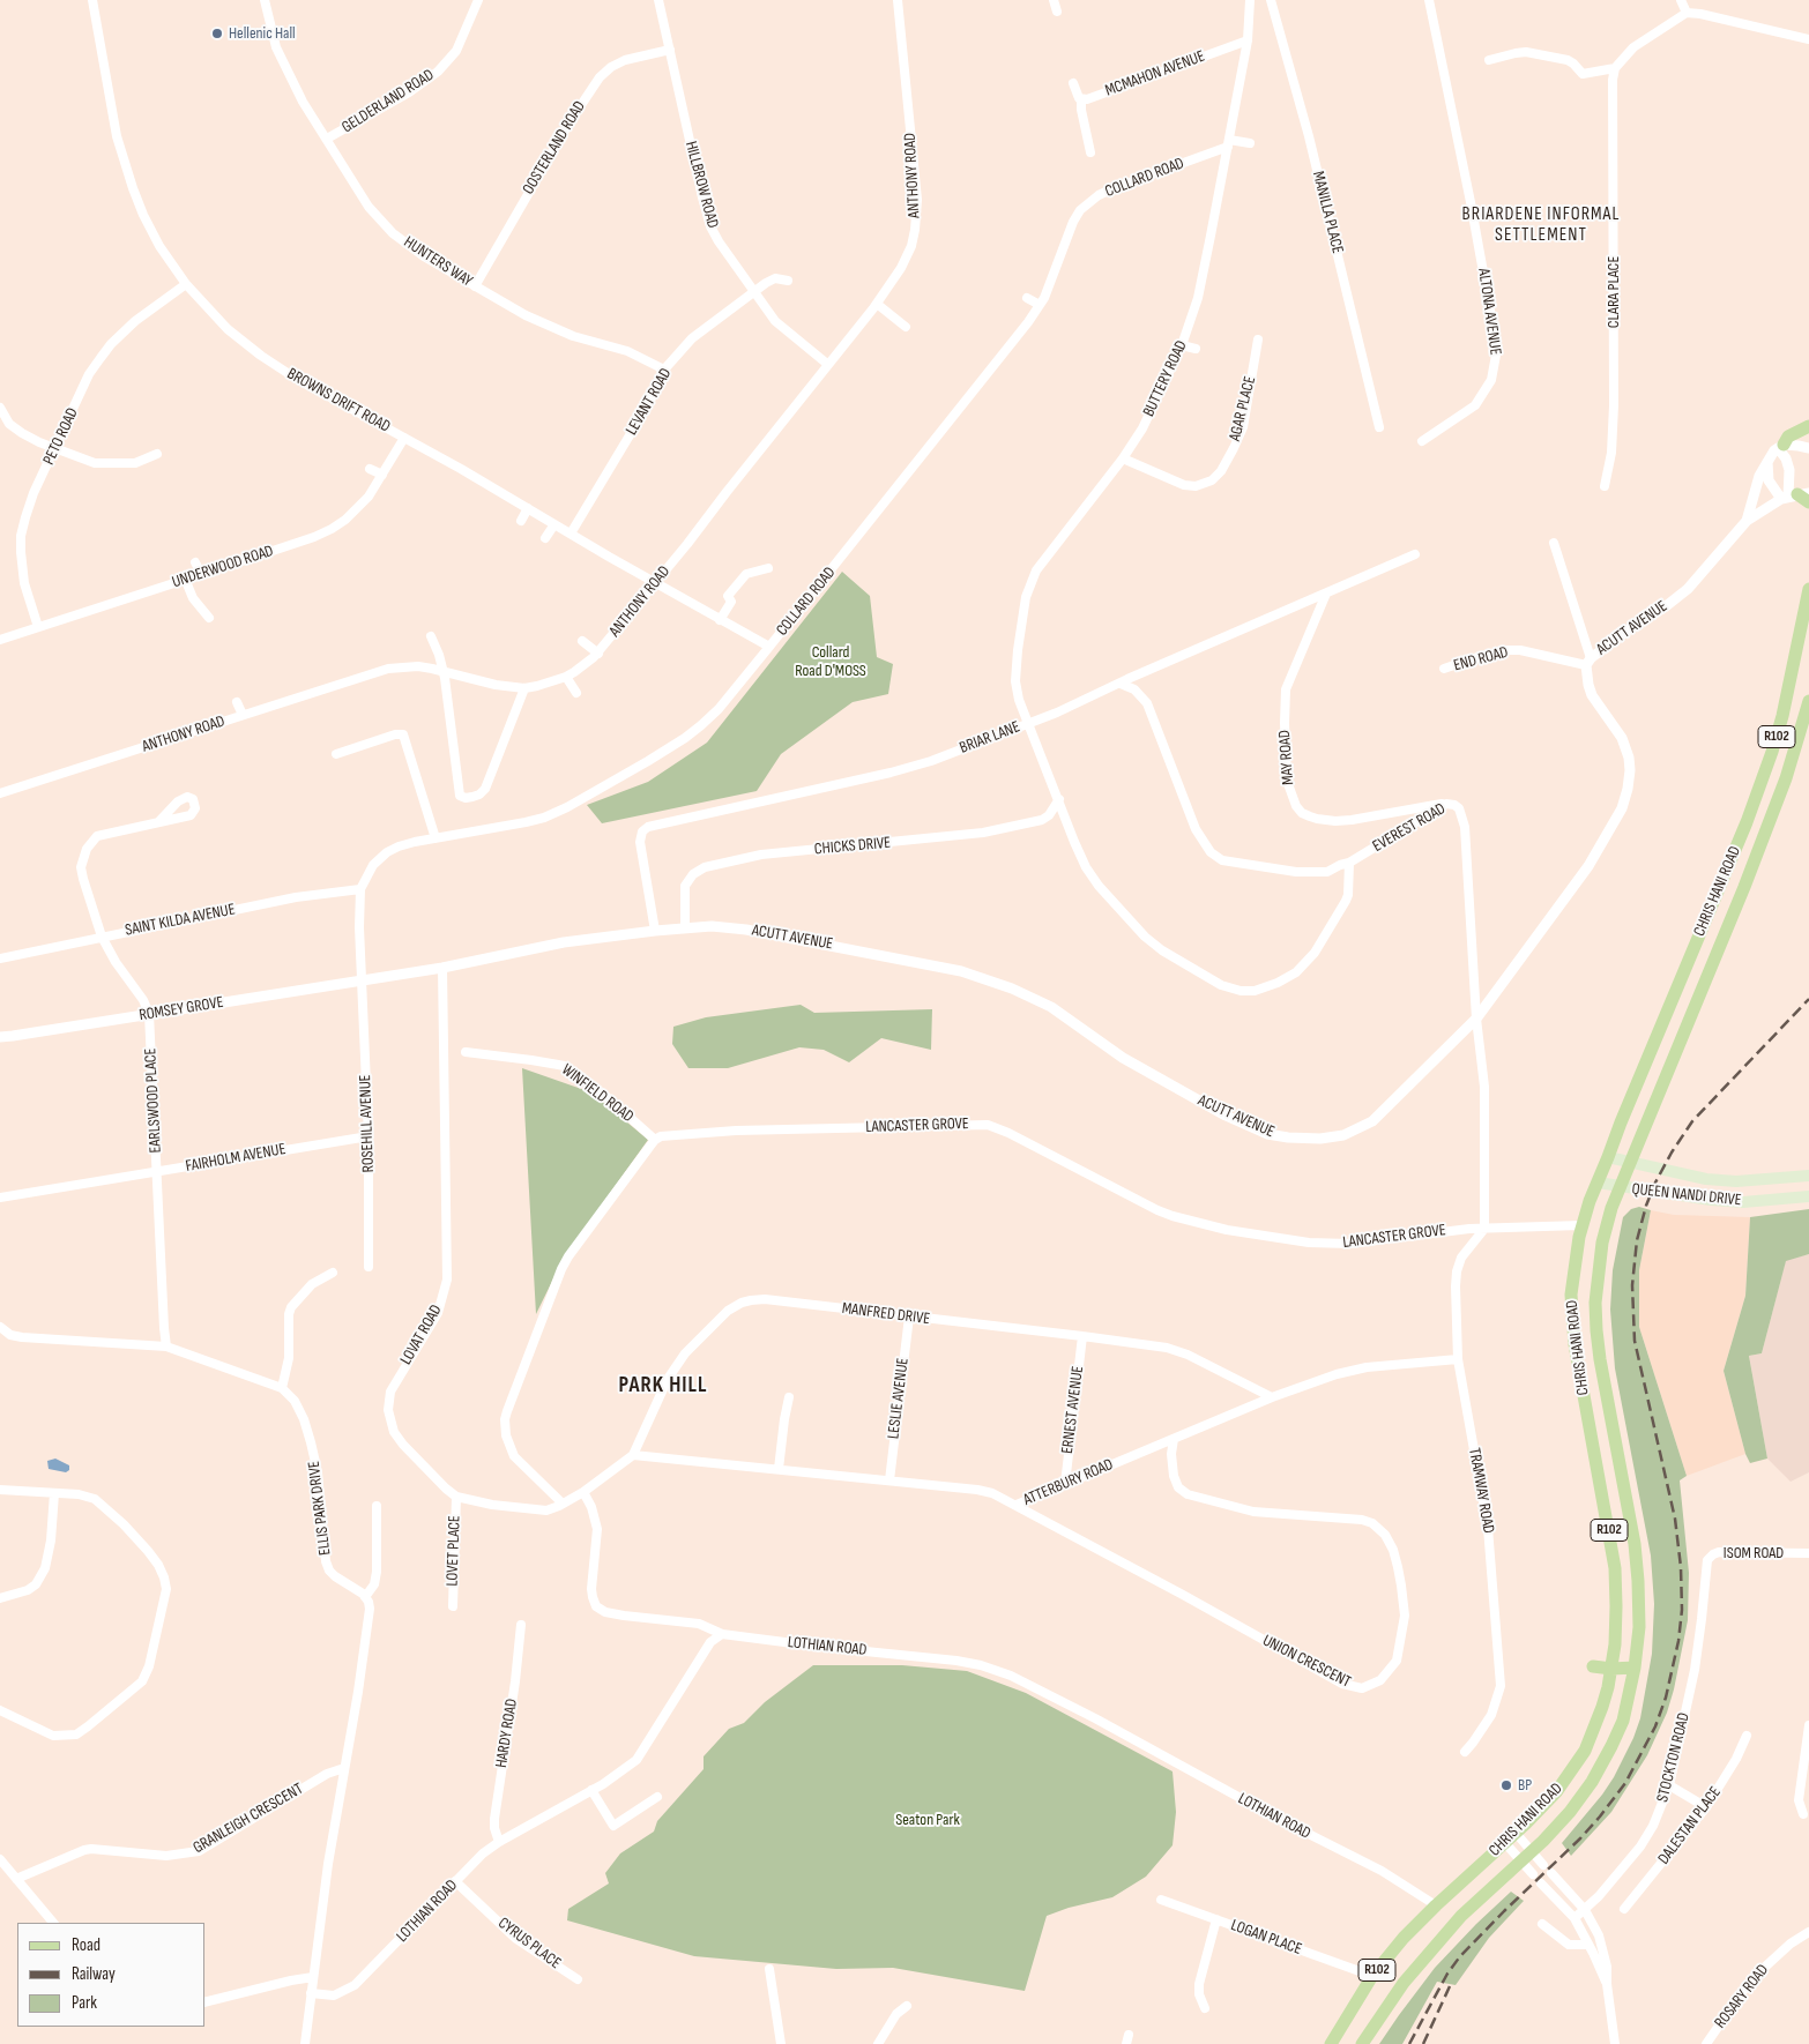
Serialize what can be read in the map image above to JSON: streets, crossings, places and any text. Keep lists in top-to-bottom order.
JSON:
{
  "streets": {
    "main road": ["R102", "CHRIS HANI ROAD", "QUEEN NANDI DRIVE"],
    "street": [
      "MCMAHON AVENUE",
      "GELDERLAND ROAD",
      "OOSTERLAND ROAD",
      "ANTHONY ROAD",
      "COLLARD ROAD",
      "HILLBROW ROAD",
      "MANILLA PLACE",
      "HUNTERS WAY",
      "CLARA PLACE",
      "ALTONA AVENUE",
      "BUTTERY ROAD",
      "BROWNS DRIFT ROAD",
      "LEVANT ROAD",
      "AGAR PLACE",
      "PETO ROAD",
      "UNDERWOOD ROAD",
      "ACUTT AVENUE",
      "END ROAD",
      "BRIAR LANE",
      "MAY ROAD",
      "EVEREST ROAD",
      "CHICKS DRIVE",
      "SAINT KILDA AVENUE",
      "ROMSEY GROVE",
      "WINFIELD ROAD",
      "EARLSWOOD PLACE",
      "ROSEHILL AVENUE",
      "LANCASTER GROVE",
      "FAIRHOLM AVENUE",
      "MANFRED DRIVE",
      "LOVAT ROAD",
      "LESLIE AVENUE",
      "ERNEST AVENUE",
      "ATTERBURY ROAD",
      "TRAMWAY ROAD",
      "ELLIS PARK DRIVE",
      "LOVET PLACE",
      "ISOM ROAD",
      "LOTHIAN ROAD",
      "UNION CRESCENT",
      "HARDY ROAD",
      "STOCKTON ROAD",
      "GRANLEIGH CRESCENT",
      "DALESTAN PLACE",
      "LOGAN PLACE",
      "CYRUS PLACE",
      "ROSARY ROAD"
    ]
  },
  "crossings": [
    ["MCMAHON AVENUE", "BUTTERY ROAD"],
    ["GELDERLAND ROAD", "HUNTERS WAY"],
    ["OOSTERLAND ROAD", "HILLBROW ROAD"],
    ["OOSTERLAND ROAD", "HUNTERS WAY"],
    ["ANTHONY ROAD", "HILLBROW ROAD"],
    ["ANTHONY ROAD", "BROWNS DRIFT ROAD"],
    ["COLLARD ROAD", "BUTTERY ROAD"],
    ["COLLARD ROAD", "BROWNS DRIFT ROAD"],
    ["COLLARD ROAD", "ACUTT AVENUE"],
    ["COLLARD ROAD", "SAINT KILDA AVENUE"],
    ["COLLARD ROAD", "ROMSEY GROVE"],
    ["COLLARD ROAD", "ROSEHILL AVENUE"],
    ["HILLBROW ROAD", "LEVANT ROAD"],
    ["HUNTERS WAY", "LEVANT ROAD"],
    ["BUTTERY ROAD", "AGAR PLACE"],
    ["BUTTERY ROAD", "BRIAR LANE"],
    ["BUTTERY ROAD", "EVEREST ROAD"],
    ["BUTTERY ROAD", "CHICKS DRIVE"],
    ["BROWNS DRIFT ROAD", "LEVANT ROAD"],
    ["BROWNS DRIFT ROAD", "PETO ROAD"],
    ["BROWNS DRIFT ROAD", "UNDERWOOD ROAD"],
    ["PETO ROAD", "UNDERWOOD ROAD"],
    ["ACUTT AVENUE", "END ROAD"],
    ["ACUTT AVENUE", "BRIAR LANE"],
    ["ACUTT AVENUE", "EVEREST ROAD"],
    ["ACUTT AVENUE", "CHICKS DRIVE"],
    ["ACUTT AVENUE", "ROMSEY GROVE"],
    ["ACUTT AVENUE", "ROSEHILL AVENUE"],
    ["ACUTT AVENUE", "LOVAT ROAD"],
    ["BRIAR LANE", "MAY ROAD"],
    ["BRIAR LANE", "EVEREST ROAD"],
    ["MAY ROAD", "EVEREST ROAD"],
    ["EVEREST ROAD", "LANCASTER GROVE"],
    ["EVEREST ROAD", "TRAMWAY ROAD"],
    ["CHRIS HANI ROAD", "LANCASTER GROVE"],
    ["CHRIS HANI ROAD", "QUEEN NANDI DRIVE"],
    ["CHRIS HANI ROAD", "LOTHIAN ROAD"],
    ["CHRIS HANI ROAD", "LOGAN PLACE"],
    ["SAINT KILDA AVENUE", "EARLSWOOD PLACE"],
    ["ROMSEY GROVE", "EARLSWOOD PLACE"],
    ["ROMSEY GROVE", "ROSEHILL AVENUE"],
    ["WINFIELD ROAD", "LANCASTER GROVE"],
    ["EARLSWOOD PLACE", "FAIRHOLM AVENUE"],
    ["ROSEHILL AVENUE", "FAIRHOLM AVENUE"],
    ["LANCASTER GROVE", "TRAMWAY ROAD"],
    ["MANFRED DRIVE", "LESLIE AVENUE"],
    ["MANFRED DRIVE", "ERNEST AVENUE"],
    ["MANFRED DRIVE", "ATTERBURY ROAD"],
    ["LOVAT ROAD", "LOVET PLACE"],
    ["LESLIE AVENUE", "ATTERBURY ROAD"],
    ["ERNEST AVENUE", "ATTERBURY ROAD"],
    ["ATTERBURY ROAD", "TRAMWAY ROAD"],
    ["ATTERBURY ROAD", "UNION CRESCENT"],
    ["ISOM ROAD", "STOCKTON ROAD"],
    ["LOTHIAN ROAD", "HARDY ROAD"],
    ["LOTHIAN ROAD", "CYRUS PLACE"]
  ],
  "districts": ["BRIARDENE INFORMAL SETTLEMENT", "PARK HILL"],
  "parks": ["Collard Road D'MOSS", "Seaton Park"],
  "places": ["Hellenic Hall", "BP"],
  "legend": ["Road", "Railway", "Park"]
}
